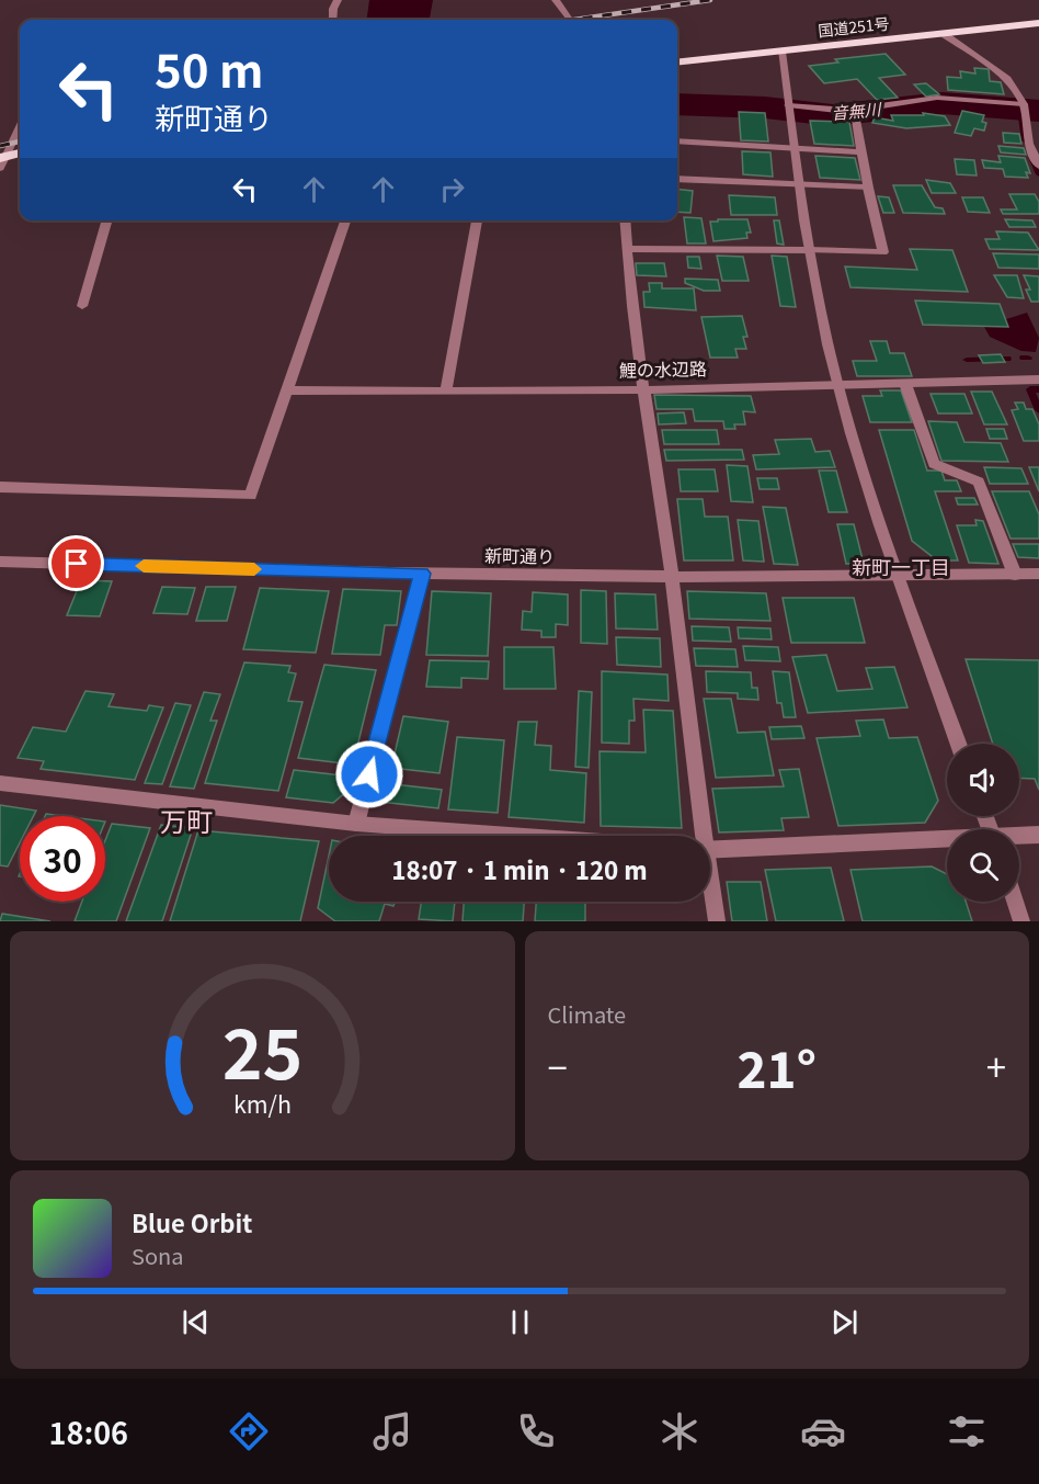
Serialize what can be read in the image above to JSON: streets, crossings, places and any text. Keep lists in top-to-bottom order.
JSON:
{
  "streets": {
    "highway": ["国道251号"],
    "street": ["鯉の水辺路", "新町通り"]
  },
  "districts": ["新町一丁目", "万町"],
  "water": ["音無川"],
  "page": {
    "turn": ["50 m", "新町通り"],
    "limit": "30",
    "trip": "18:07 · 1 min · 120 m",
    "tile": "Climate",
    "heat": ["−", "21°", "+"],
    "song": ["Blue Orbit", "Sona"],
    "tabs": "18:06",
    "gauge": ["25", "km/h"]
  }
}
